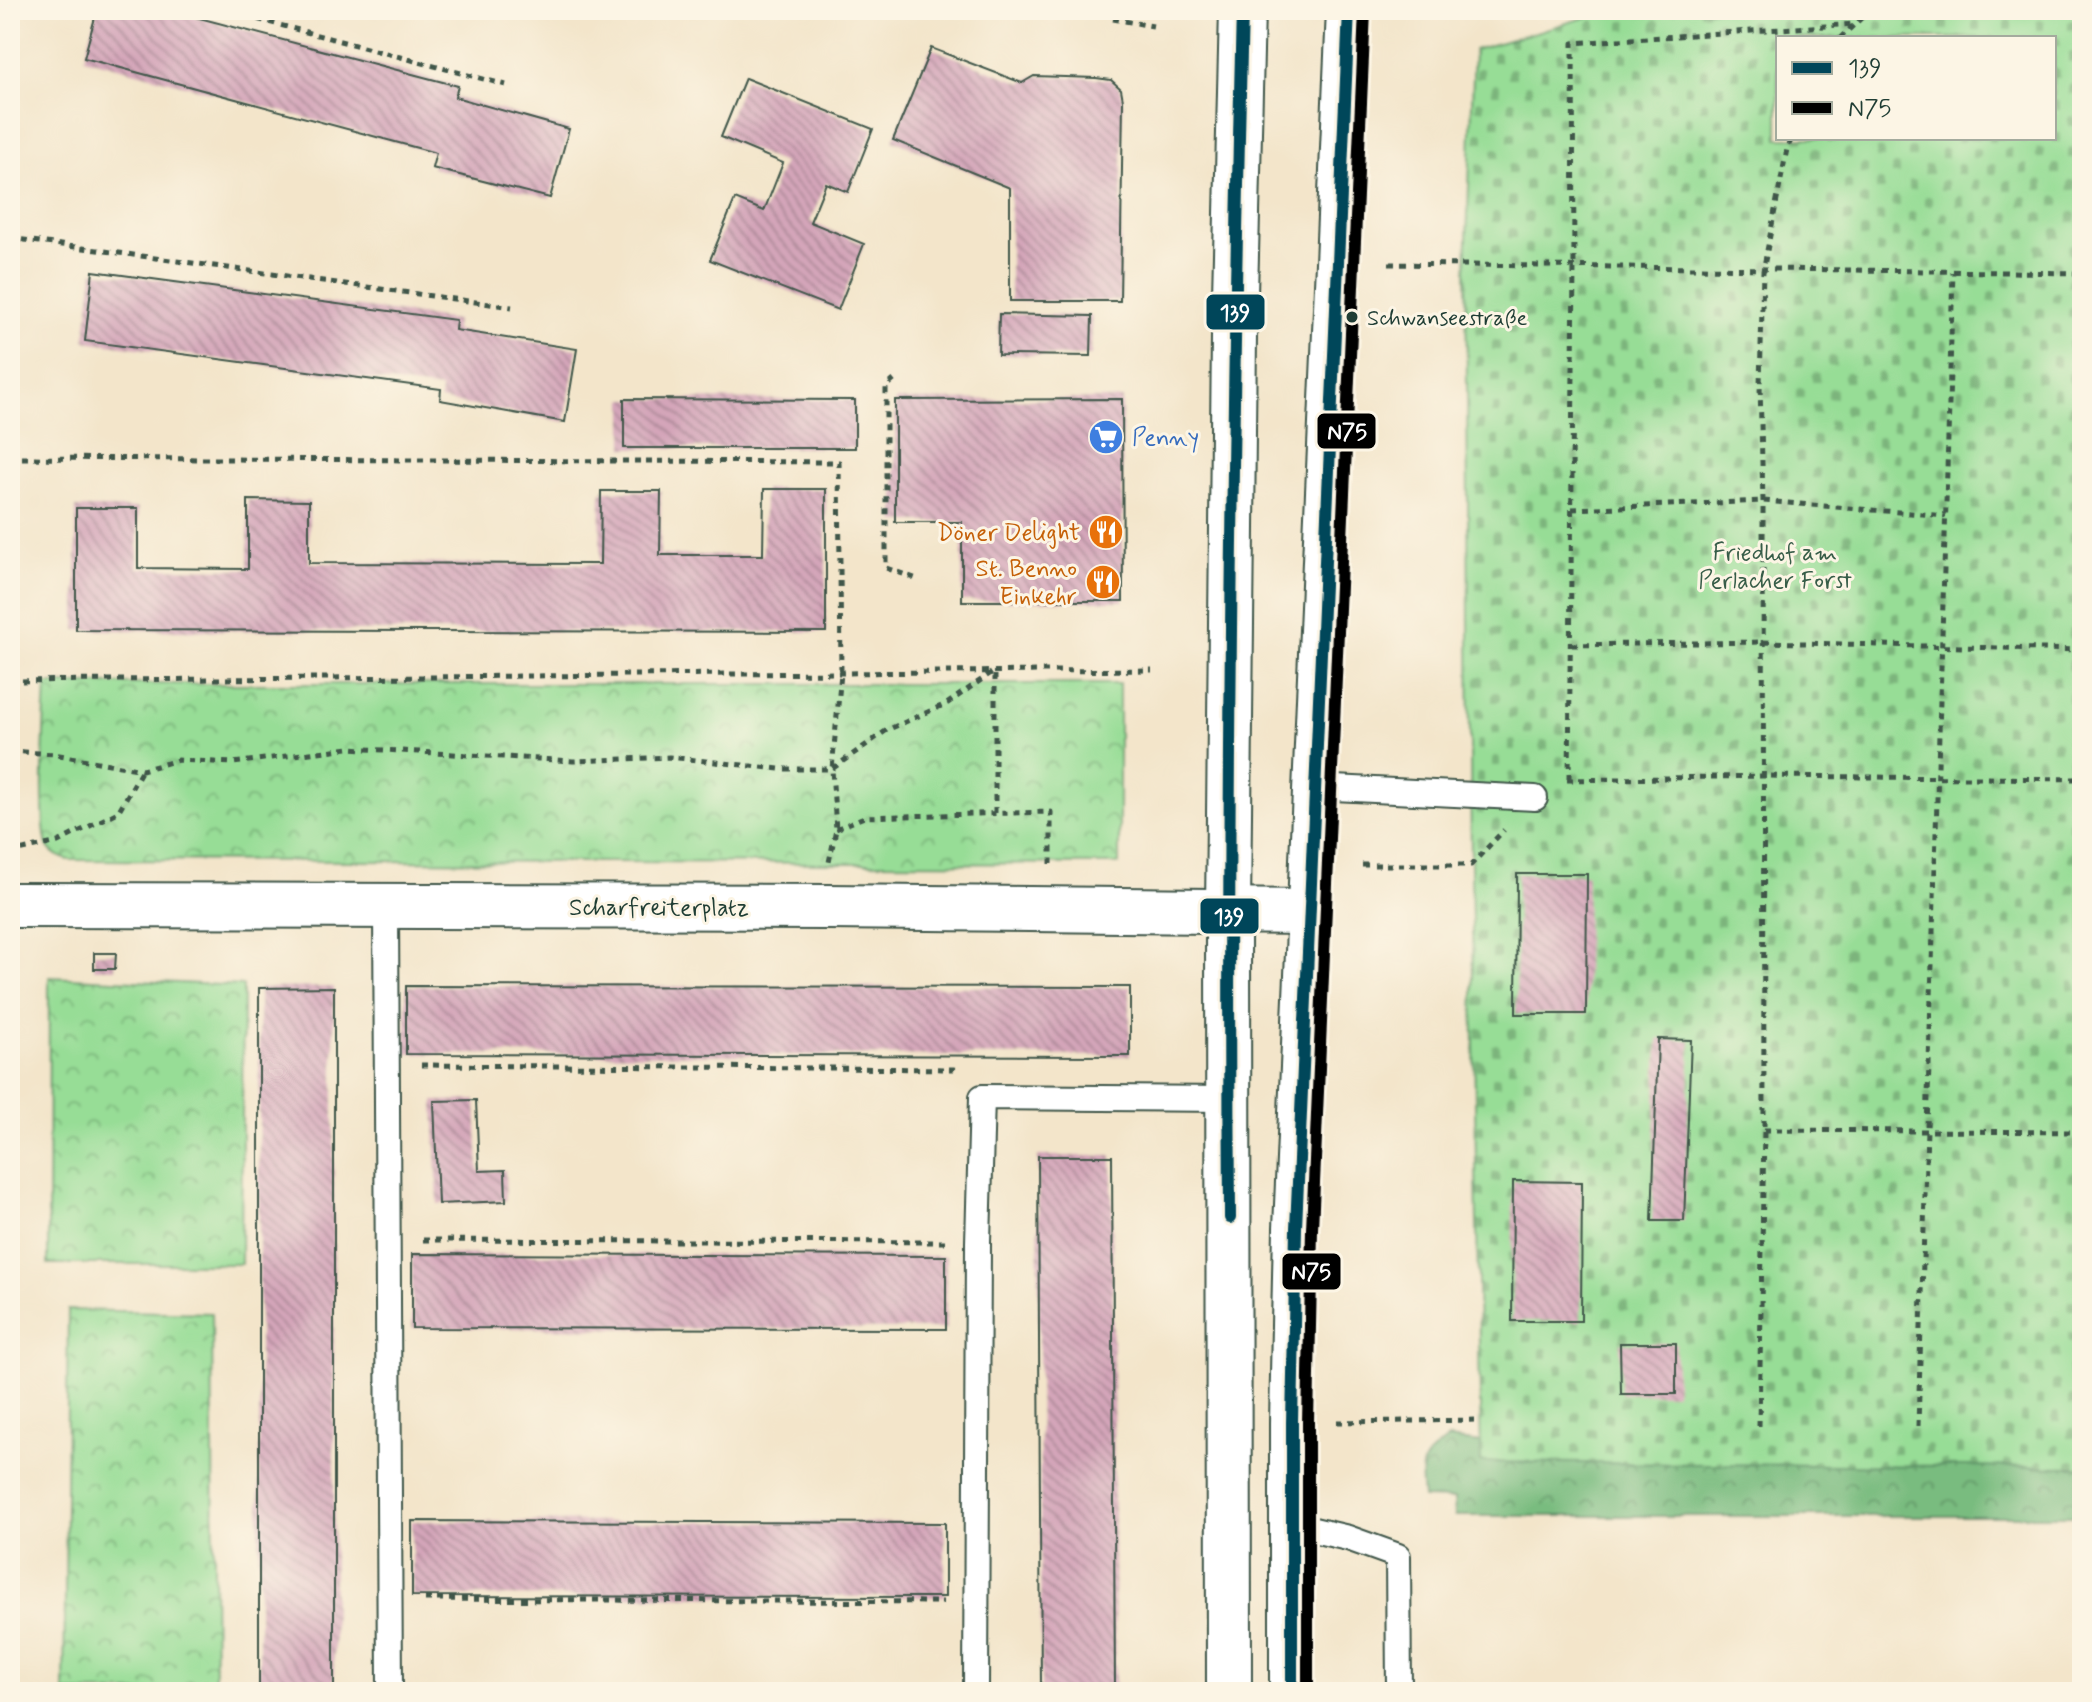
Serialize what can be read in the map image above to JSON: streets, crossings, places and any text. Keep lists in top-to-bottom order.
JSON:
{
  "streets": {
    "main road": ["Scharfreiterplatz"]
  },
  "parks": ["Friedhof am Perlacher Forst"],
  "places": {
    "other": ["Schwanseestraße"],
    "supermarket": ["Penny"],
    "restaurant": ["Döner Delight", "St. Benno Einkehr"]
  },
  "lines": ["transit line 139", "transit line N75"],
  "legend": ["139", "N75"]
}
